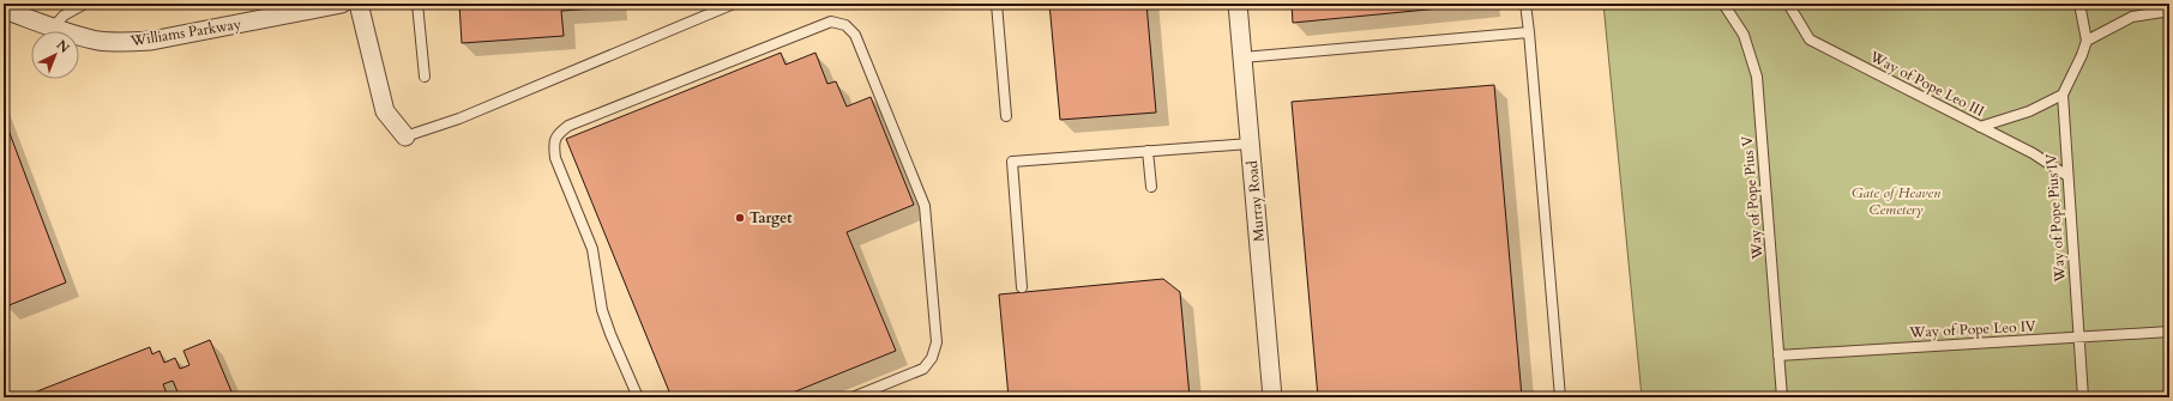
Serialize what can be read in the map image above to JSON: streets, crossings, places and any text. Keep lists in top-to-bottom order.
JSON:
{
  "streets": {
    "street": ["Williams Parkway", "Murray Road"],
    "lane": [
      "Way of Pope Leo III",
      "Way of Pope Pius V",
      "Way of Pope Pius IV",
      "Way of Pope Leo IV"
    ]
  },
  "crossings": [
    ["Way of Pope Leo III", "Way of Pope Pius IV"],
    ["Way of Pope Pius V", "Way of Pope Leo IV"],
    ["Way of Pope Pius IV", "Way of Pope Leo IV"]
  ],
  "parks": ["Gate of Heaven Cemetery"],
  "places": ["Target"],
  "north": "top right"
}
